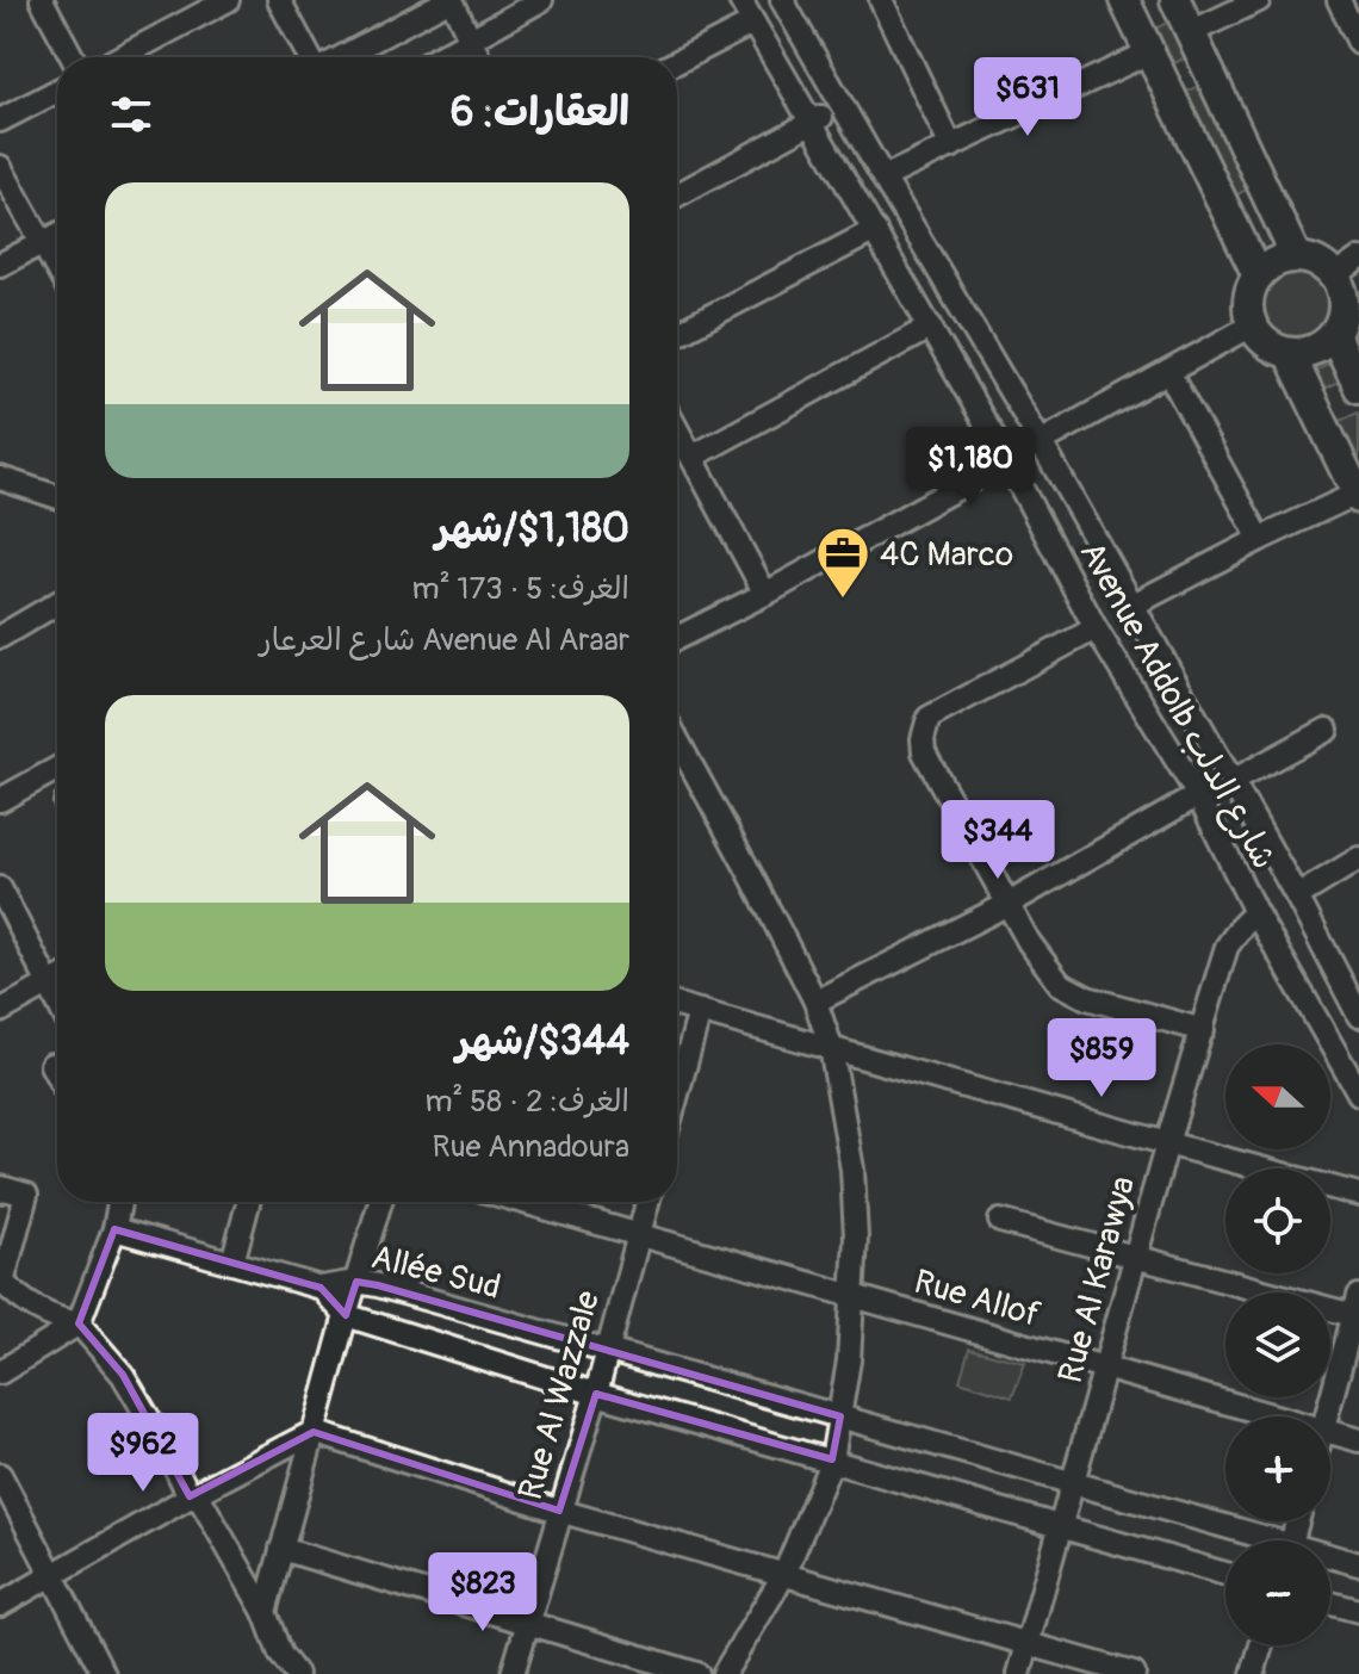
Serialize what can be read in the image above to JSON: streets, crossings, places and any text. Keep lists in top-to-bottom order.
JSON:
{
  "streets": {
    "street": [
      "Avenue Addolb شارع الدلب",
      "Allée Sud",
      "Rue Al Karawya",
      "Rue Allof",
      "Rue Al Wazzale"
    ]
  },
  "crossings": [
    ["Avenue Addolb شارع الدلب", "Rue Al Karawya"],
    ["Allée Sud", "Rue Al Karawya"],
    ["Allée Sud", "Rue Al Wazzale"],
    ["Rue Al Karawya", "Rue Allof"],
    ["Rue Allof", "Rue Al Wazzale"]
  ],
  "places": {
    "office": ["4C Marco"]
  },
  "north": "left",
  "page": {
    "price": [
      "$631",
      "$1,180",
      "$344",
      "$859",
      "$962",
      "$823"
    ],
    "heading": "العقارات: 6",
    "list": [
      {
        "name": "$1,180/شهر",
        "note": "الغرف: 5 · 173 m² · Avenue Al Araar شارع العرعار"
      },
      {
        "name": "$344/شهر",
        "note": "الغرف: 2 · 58 m² · Rue Annadoura"
      }
    ],
    "map_buttons": ["+", "−"]
  }
}
